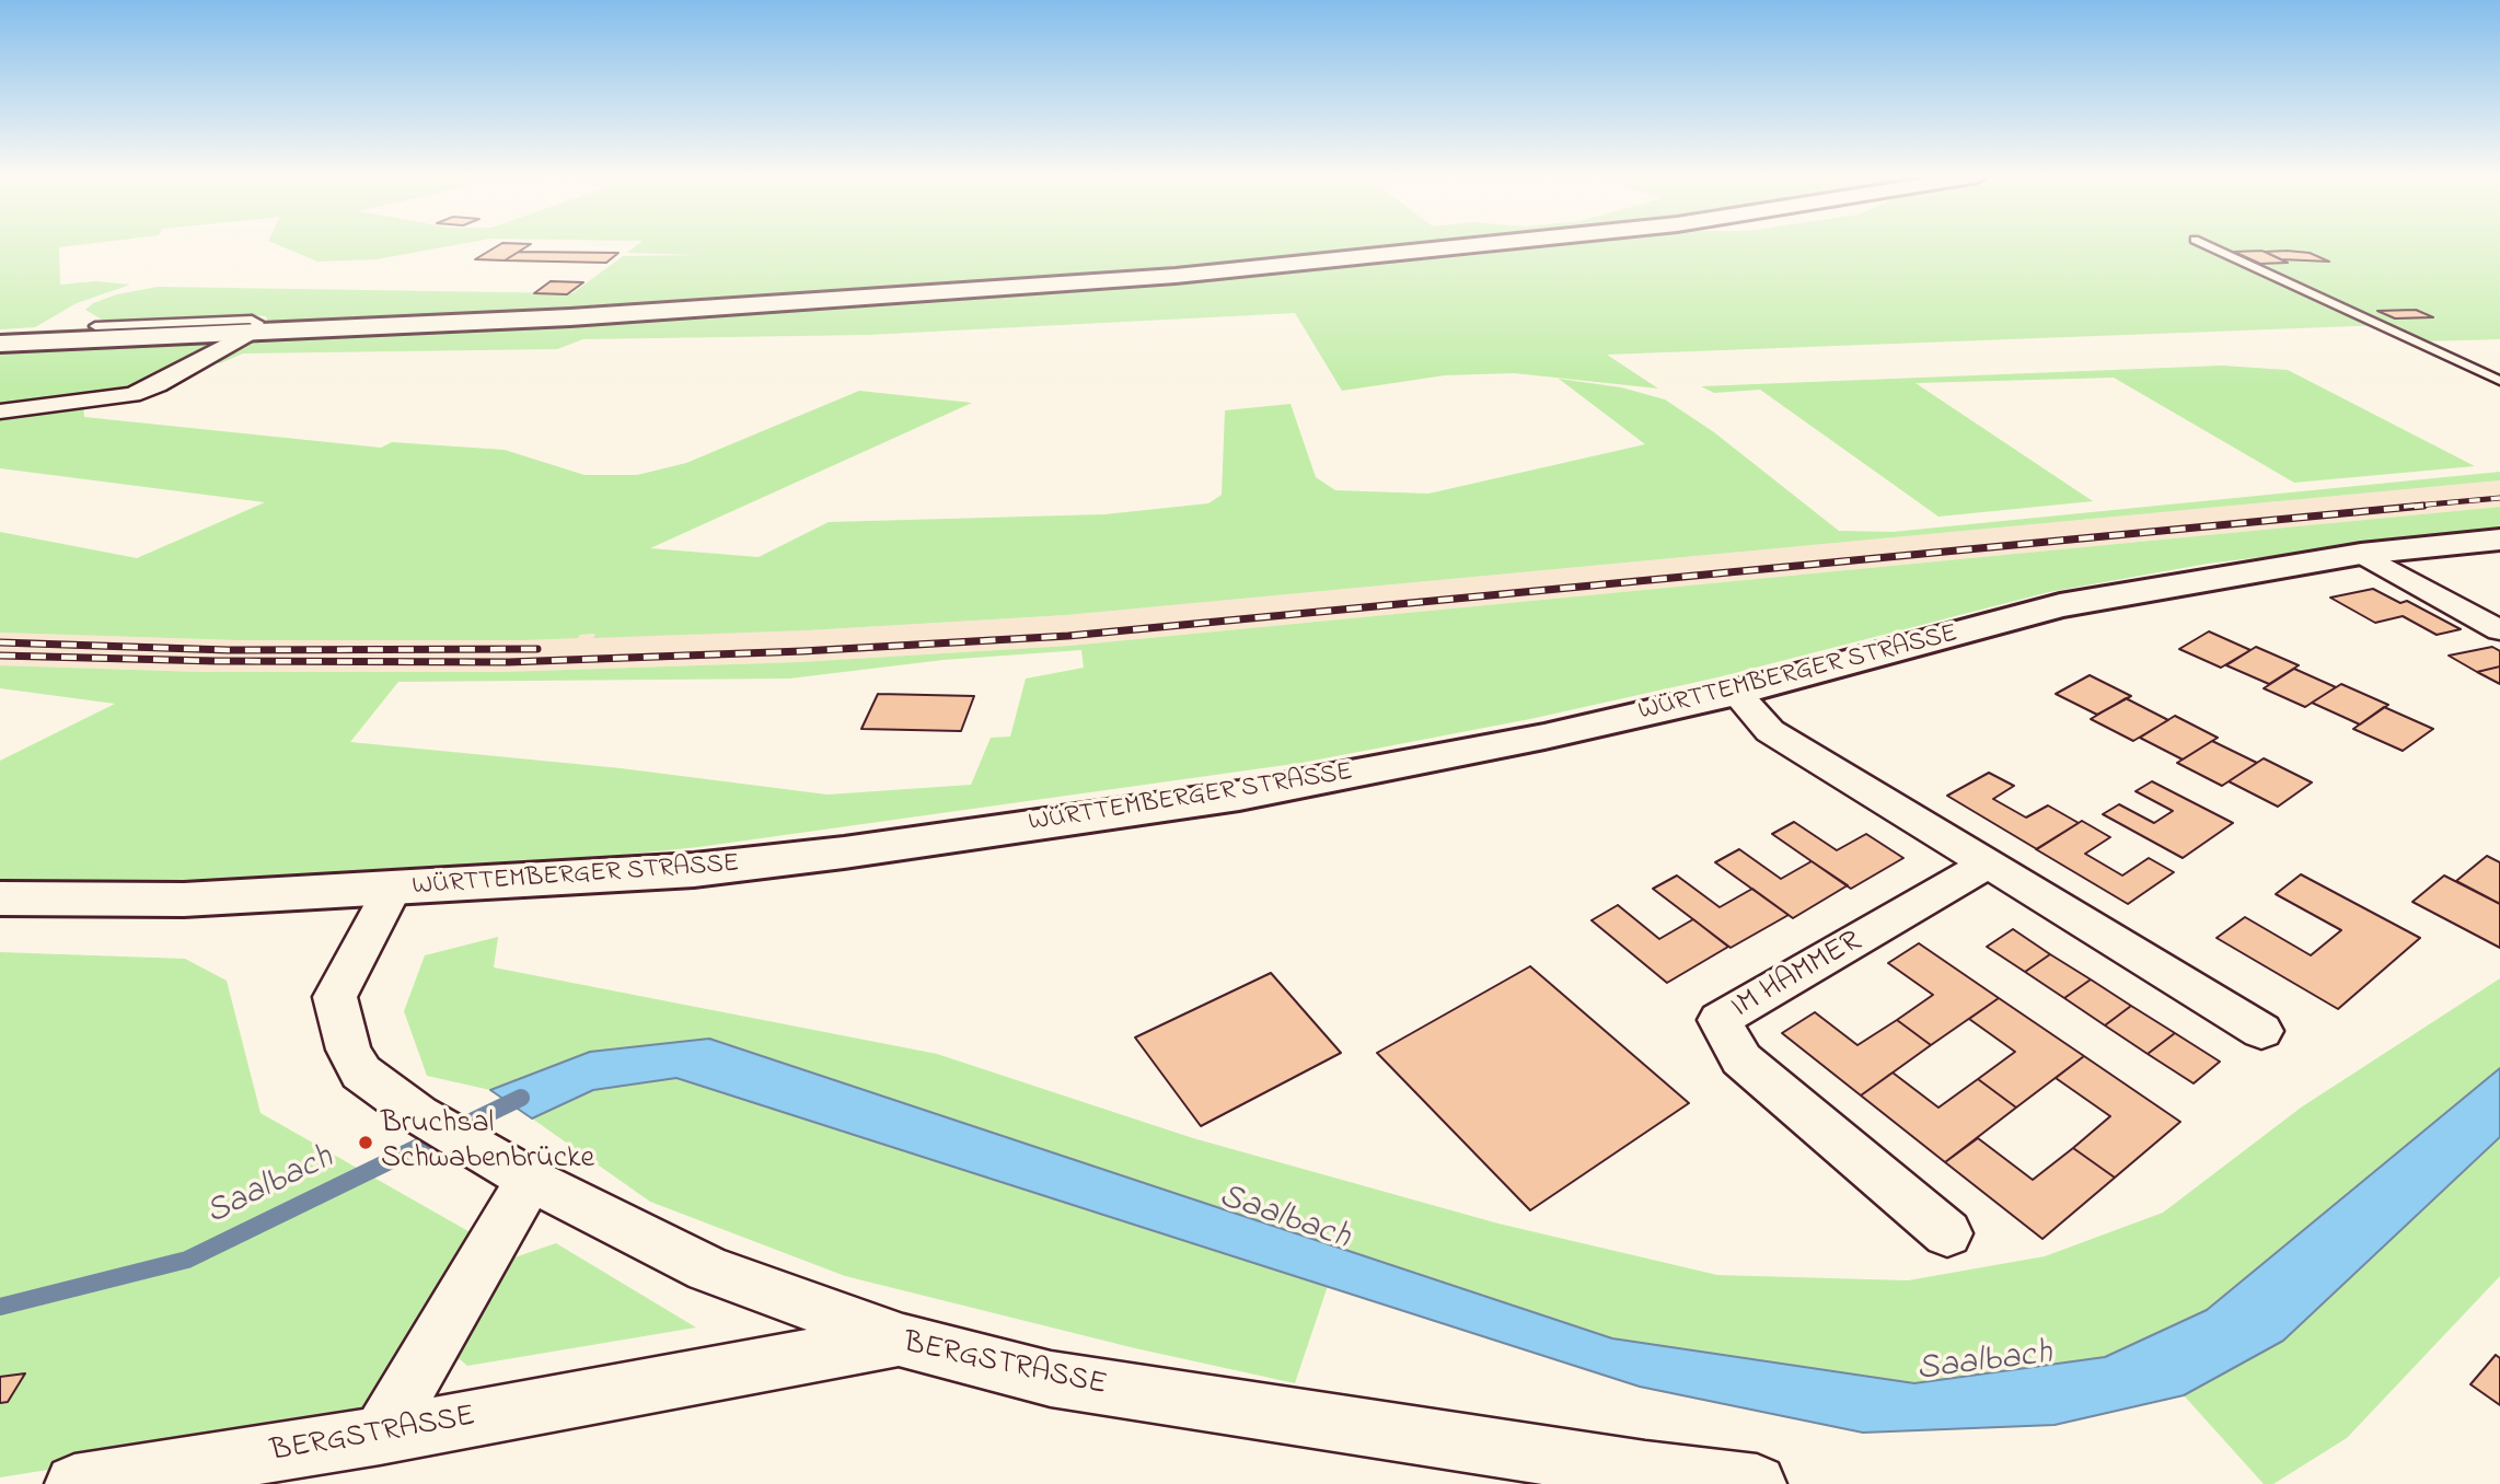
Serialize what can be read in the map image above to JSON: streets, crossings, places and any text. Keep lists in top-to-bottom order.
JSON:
{
  "streets": {
    "main road": ["WÜRTTEMBERGER STRASSE"],
    "street": ["IM HAMMER", "BERGSTRASSE"]
  },
  "water": ["Saalbach"],
  "places": ["Bruchsal Schwabenbrücke"]
}
